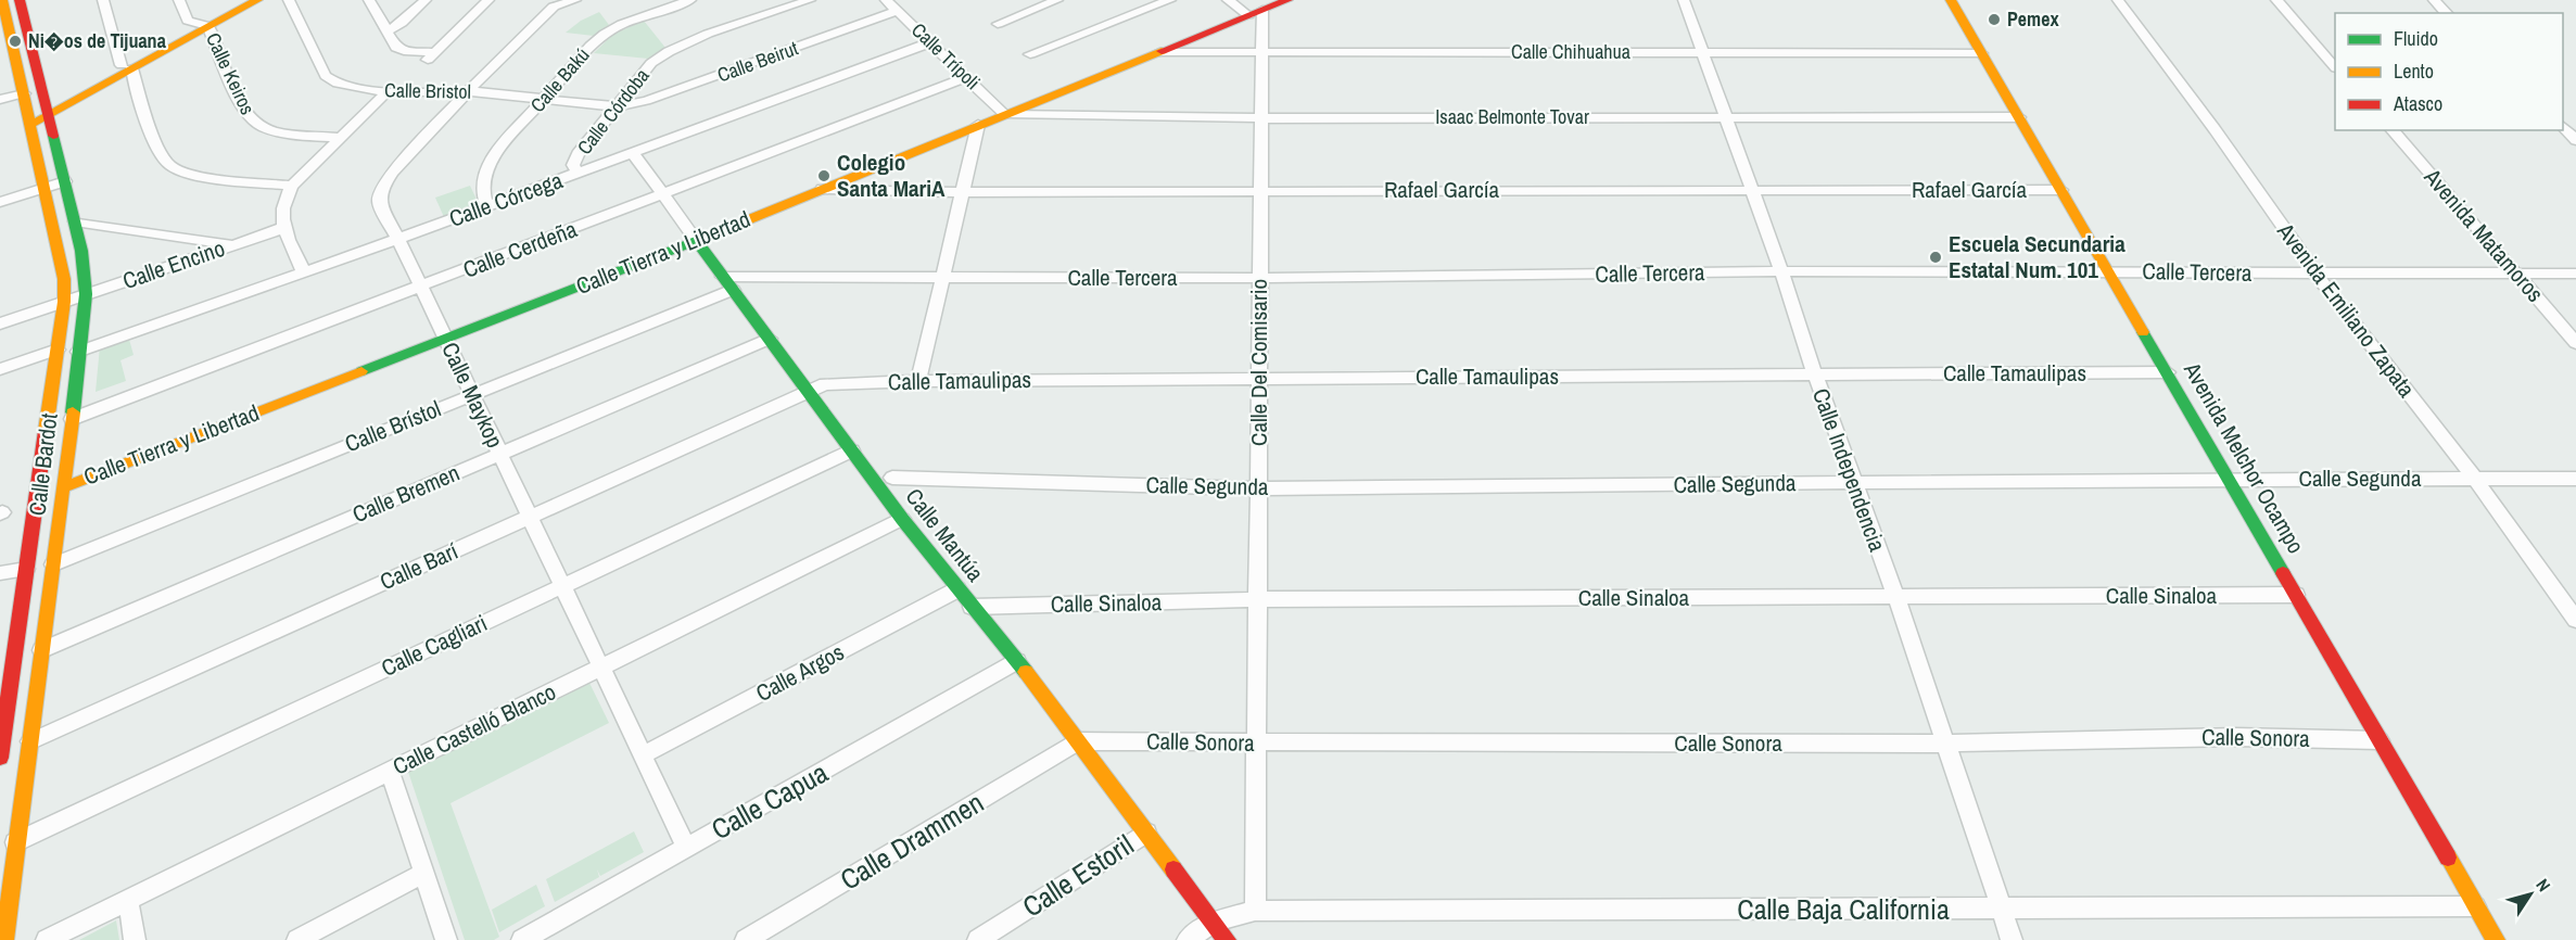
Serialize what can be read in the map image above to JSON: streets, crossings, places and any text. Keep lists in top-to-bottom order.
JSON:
{
  "streets": {
    "street": [
      "Calle Chihuahua",
      "Calle Trípoli",
      "Calle Beirut",
      "Calle Keiros",
      "Calle Bakú",
      "Calle Bristol",
      "Calle Córdoba",
      "Isaac Belmonte Tovar",
      "Rafael García",
      "Calle Córcega",
      "Avenida Matamoros",
      "Calle Cerdeña",
      "Calle Tierra y Libertad",
      "Calle Encino",
      "Calle Tercera",
      "Avenida Emiliano Zapata",
      "Calle Del Comisario",
      "Calle Tamaulipas",
      "Calle Maykop",
      "Calle Brístol",
      "Avenida Melchor Ocampo",
      "Calle Bardot",
      "Calle Independencia",
      "Calle Segunda",
      "Calle Bremen",
      "Calle Mantúa",
      "Calle Barí",
      "Calle Sinaloa",
      "Calle Cagliari",
      "Calle Argos",
      "Calle Castelló Blanco",
      "Calle Sonora",
      "Calle Capua",
      "Calle Drammen",
      "Calle Estoril",
      "Calle Baja California"
    ]
  },
  "crossings": [
    ["Calle Chihuahua", "Calle Tierra y Libertad"],
    ["Calle Chihuahua", "Calle Del Comisario"],
    ["Calle Chihuahua", "Avenida Melchor Ocampo"],
    ["Calle Chihuahua", "Calle Independencia"],
    ["Calle Trípoli", "Calle Beirut"],
    ["Calle Trípoli", "Isaac Belmonte Tovar"],
    ["Calle Trípoli", "Calle Córcega"],
    ["Calle Trípoli", "Calle Cerdeña"],
    ["Calle Trípoli", "Calle Tierra y Libertad"],
    ["Calle Beirut", "Calle Bristol"],
    ["Calle Beirut", "Calle Córdoba"],
    ["Calle Bakú", "Calle Bristol"],
    ["Calle Bakú", "Calle Córcega"],
    ["Calle Bristol", "Calle Córdoba"],
    ["Calle Bristol", "Calle Maykop"],
    ["Calle Córdoba", "Calle Córcega"],
    ["Isaac Belmonte Tovar", "Calle Tierra y Libertad"],
    ["Isaac Belmonte Tovar", "Calle Del Comisario"],
    ["Isaac Belmonte Tovar", "Avenida Melchor Ocampo"],
    ["Isaac Belmonte Tovar", "Calle Independencia"],
    ["Rafael García", "Calle Tierra y Libertad"],
    ["Rafael García", "Calle Del Comisario"],
    ["Rafael García", "Avenida Melchor Ocampo"],
    ["Rafael García", "Calle Independencia"],
    ["Calle Córcega", "Calle Maykop"],
    ["Calle Córcega", "Calle Bardot"],
    ["Calle Córcega", "Calle Mantúa"],
    ["Avenida Matamoros", "Calle Tercera"],
    ["Calle Cerdeña", "Calle Maykop"],
    ["Calle Cerdeña", "Calle Bardot"],
    ["Calle Cerdeña", "Calle Mantúa"],
    ["Calle Tierra y Libertad", "Calle Del Comisario"],
    ["Calle Tierra y Libertad", "Calle Maykop"],
    ["Calle Tierra y Libertad", "Calle Bardot"],
    ["Calle Tierra y Libertad", "Calle Mantúa"],
    ["Calle Encino", "Calle Bardot"],
    ["Calle Tercera", "Avenida Emiliano Zapata"],
    ["Calle Tercera", "Calle Del Comisario"],
    ["Calle Tercera", "Calle Brístol"],
    ["Calle Tercera", "Avenida Melchor Ocampo"],
    ["Calle Tercera", "Calle Independencia"],
    ["Calle Tercera", "Calle Mantúa"],
    ["Avenida Emiliano Zapata", "Calle Segunda"],
    ["Calle Del Comisario", "Calle Tamaulipas"],
    ["Calle Del Comisario", "Calle Segunda"],
    ["Calle Del Comisario", "Calle Sinaloa"],
    ["Calle Del Comisario", "Calle Sonora"],
    ["Calle Del Comisario", "Calle Baja California"],
    ["Calle Tamaulipas", "Avenida Melchor Ocampo"],
    ["Calle Tamaulipas", "Calle Independencia"],
    ["Calle Tamaulipas", "Calle Mantúa"],
    ["Calle Tamaulipas", "Calle Barí"],
    ["Calle Maykop", "Calle Brístol"],
    ["Calle Maykop", "Calle Bremen"],
    ["Calle Maykop", "Calle Barí"],
    ["Calle Maykop", "Calle Cagliari"],
    ["Calle Maykop", "Calle Argos"],
    ["Calle Maykop", "Calle Castelló Blanco"],
    ["Calle Maykop", "Calle Capua"],
    ["Calle Brístol", "Calle Bardot"],
    ["Calle Brístol", "Calle Mantúa"],
    ["Avenida Melchor Ocampo", "Calle Segunda"],
    ["Avenida Melchor Ocampo", "Calle Sinaloa"],
    ["Avenida Melchor Ocampo", "Calle Sonora"],
    ["Avenida Melchor Ocampo", "Calle Baja California"],
    ["Calle Bardot", "Calle Bremen"],
    ["Calle Bardot", "Calle Barí"],
    ["Calle Bardot", "Calle Cagliari"],
    ["Calle Independencia", "Calle Segunda"],
    ["Calle Independencia", "Calle Sinaloa"],
    ["Calle Independencia", "Calle Sonora"],
    ["Calle Independencia", "Calle Baja California"],
    ["Calle Bremen", "Calle Mantúa"],
    ["Calle Mantúa", "Calle Barí"],
    ["Calle Mantúa", "Calle Sinaloa"],
    ["Calle Mantúa", "Calle Cagliari"],
    ["Calle Mantúa", "Calle Argos"],
    ["Calle Mantúa", "Calle Castelló Blanco"],
    ["Calle Mantúa", "Calle Sonora"],
    ["Calle Mantúa", "Calle Capua"],
    ["Calle Mantúa", "Calle Drammen"],
    ["Calle Mantúa", "Calle Estoril"],
    ["Calle Mantúa", "Calle Baja California"],
    ["Calle Sonora", "Calle Drammen"]
  ],
  "places": [
    "Pemex",
    "Ni�os de Tijuana",
    "Colegio Santa MariA",
    "Escuela Secundaria Estatal Num. 101"
  ],
  "legend": ["Fluido", "Lento", "Atasco"],
  "north": "top right"
}
